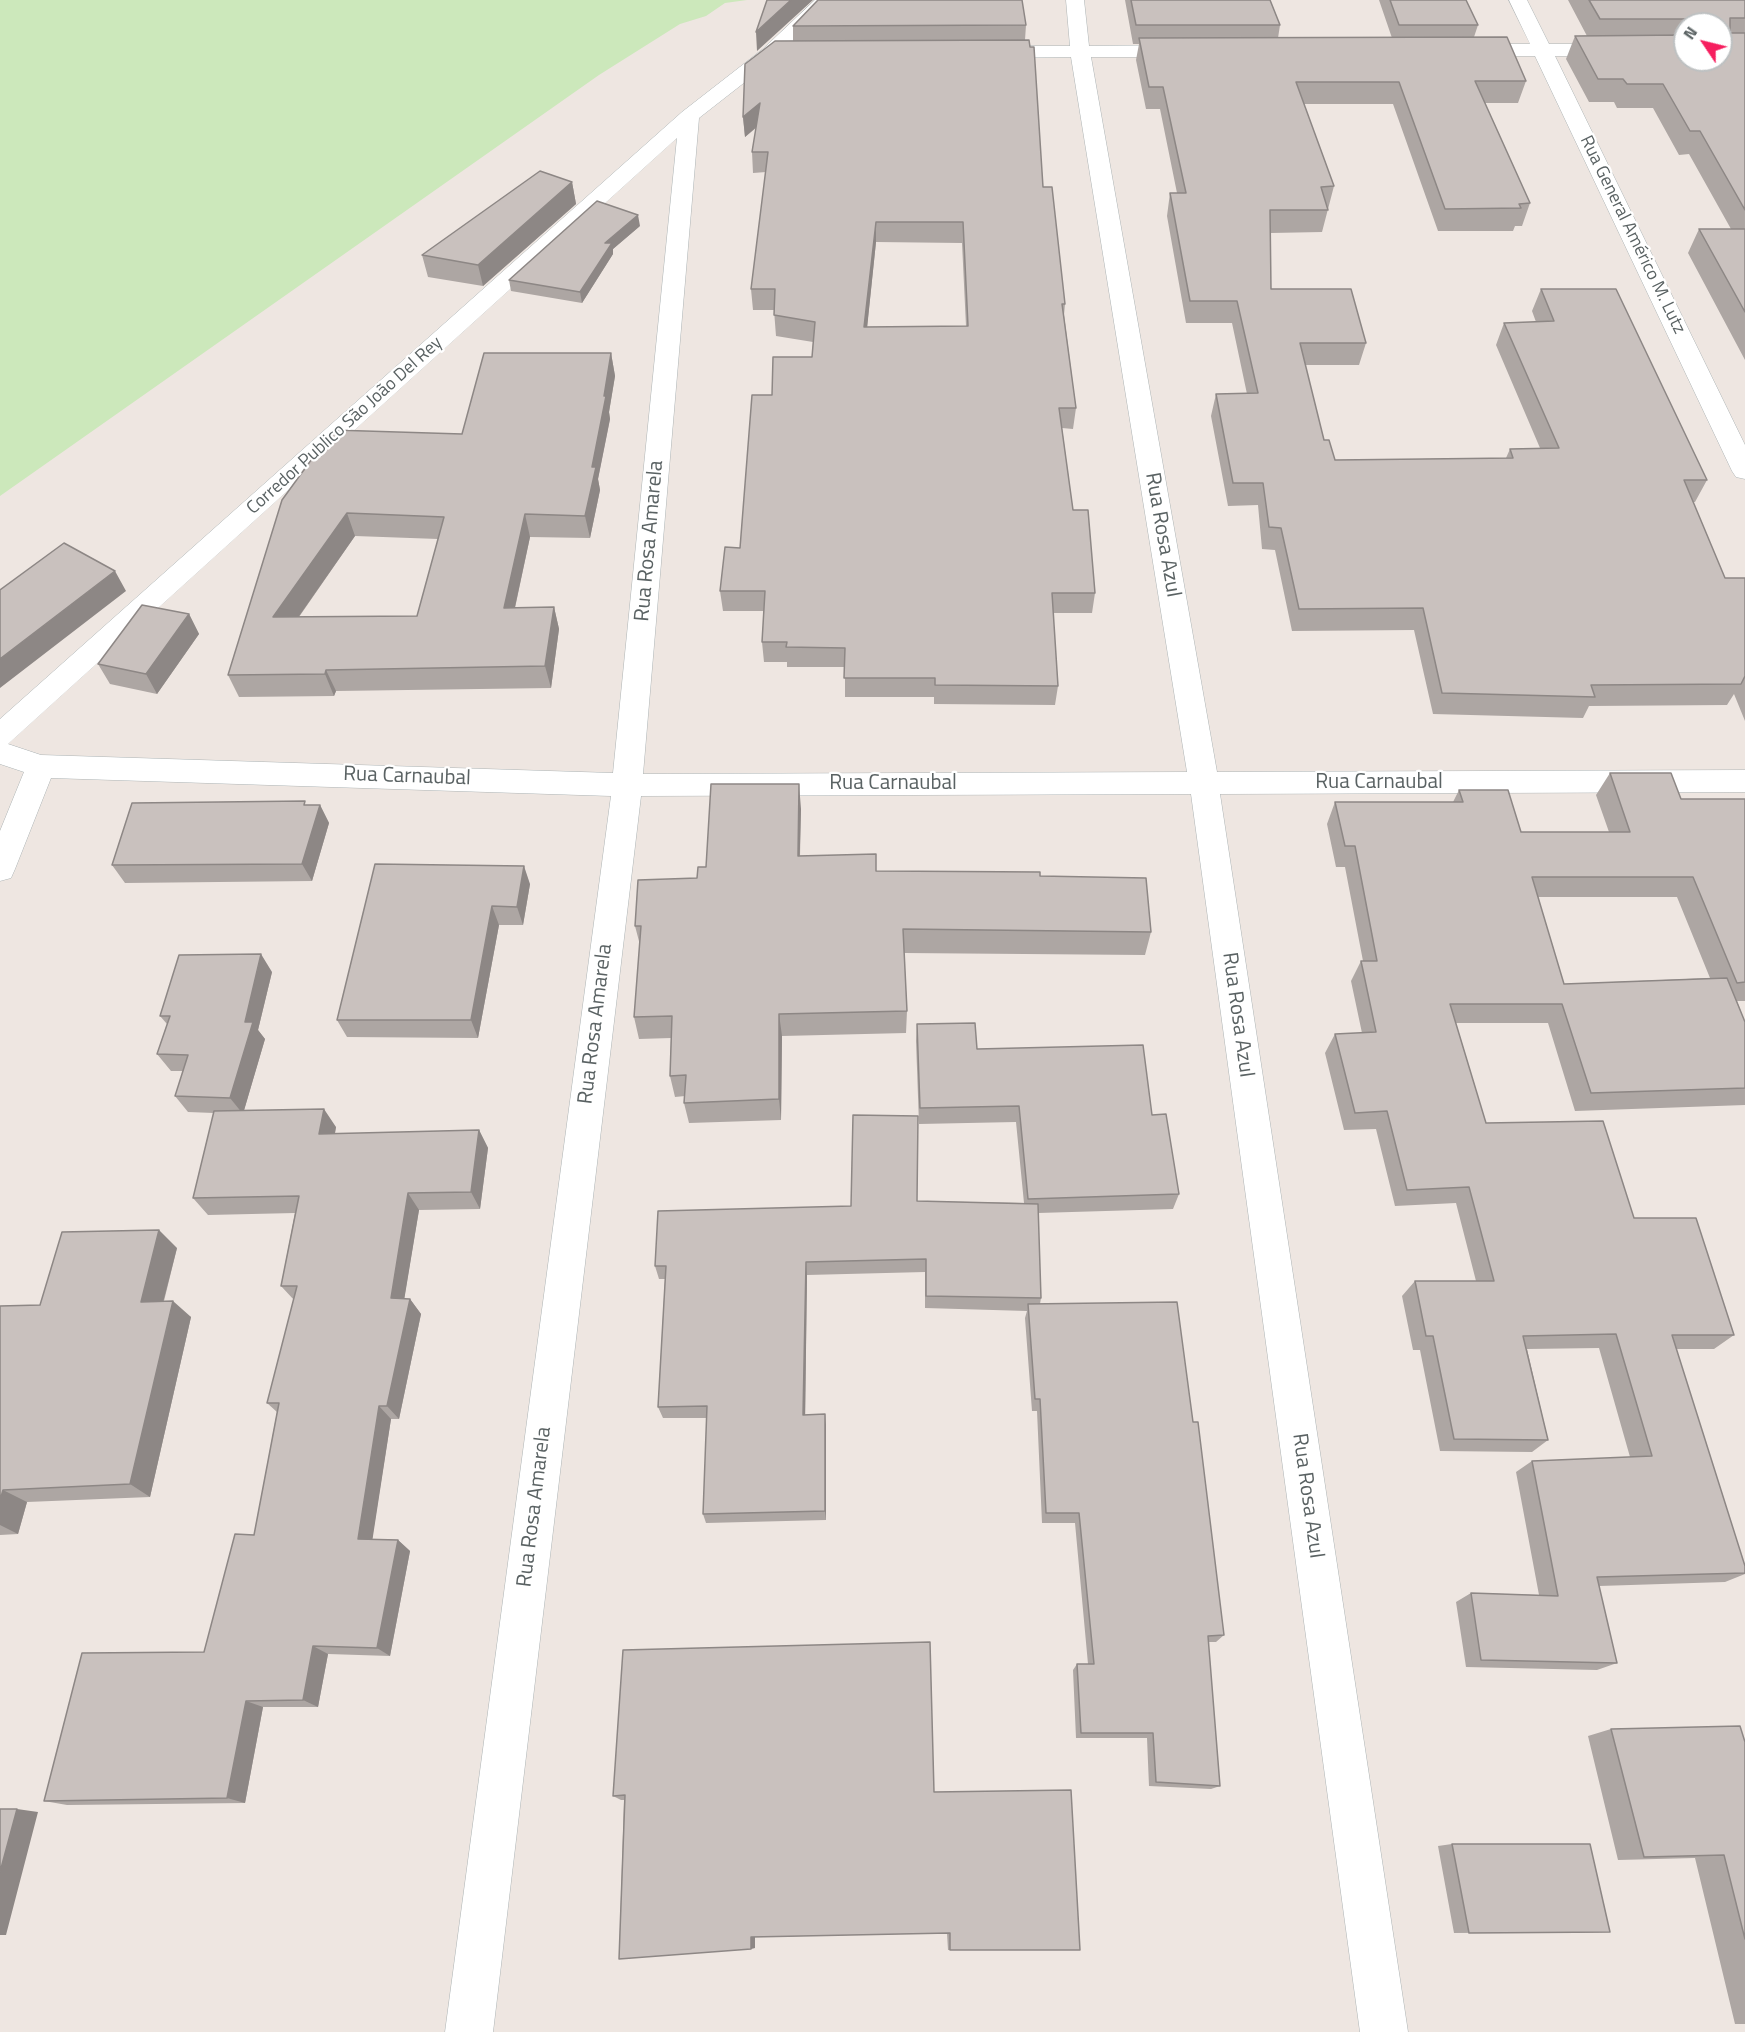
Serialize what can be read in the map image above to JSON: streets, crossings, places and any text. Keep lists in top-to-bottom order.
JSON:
{
  "streets": {
    "street": [
      "Rua General Américo M. Lutz",
      "Corredor Publico São João Del Rey",
      "Rua Rosa Azul",
      "Rua Rosa Amarela",
      "Rua Carnaubal"
    ]
  },
  "crossings": [
    ["Corredor Publico São João Del Rey", "Rua Rosa Amarela"],
    ["Rua Rosa Azul", "Rua Carnaubal"],
    ["Rua Rosa Amarela", "Rua Carnaubal"]
  ],
  "north": "top left"
}
